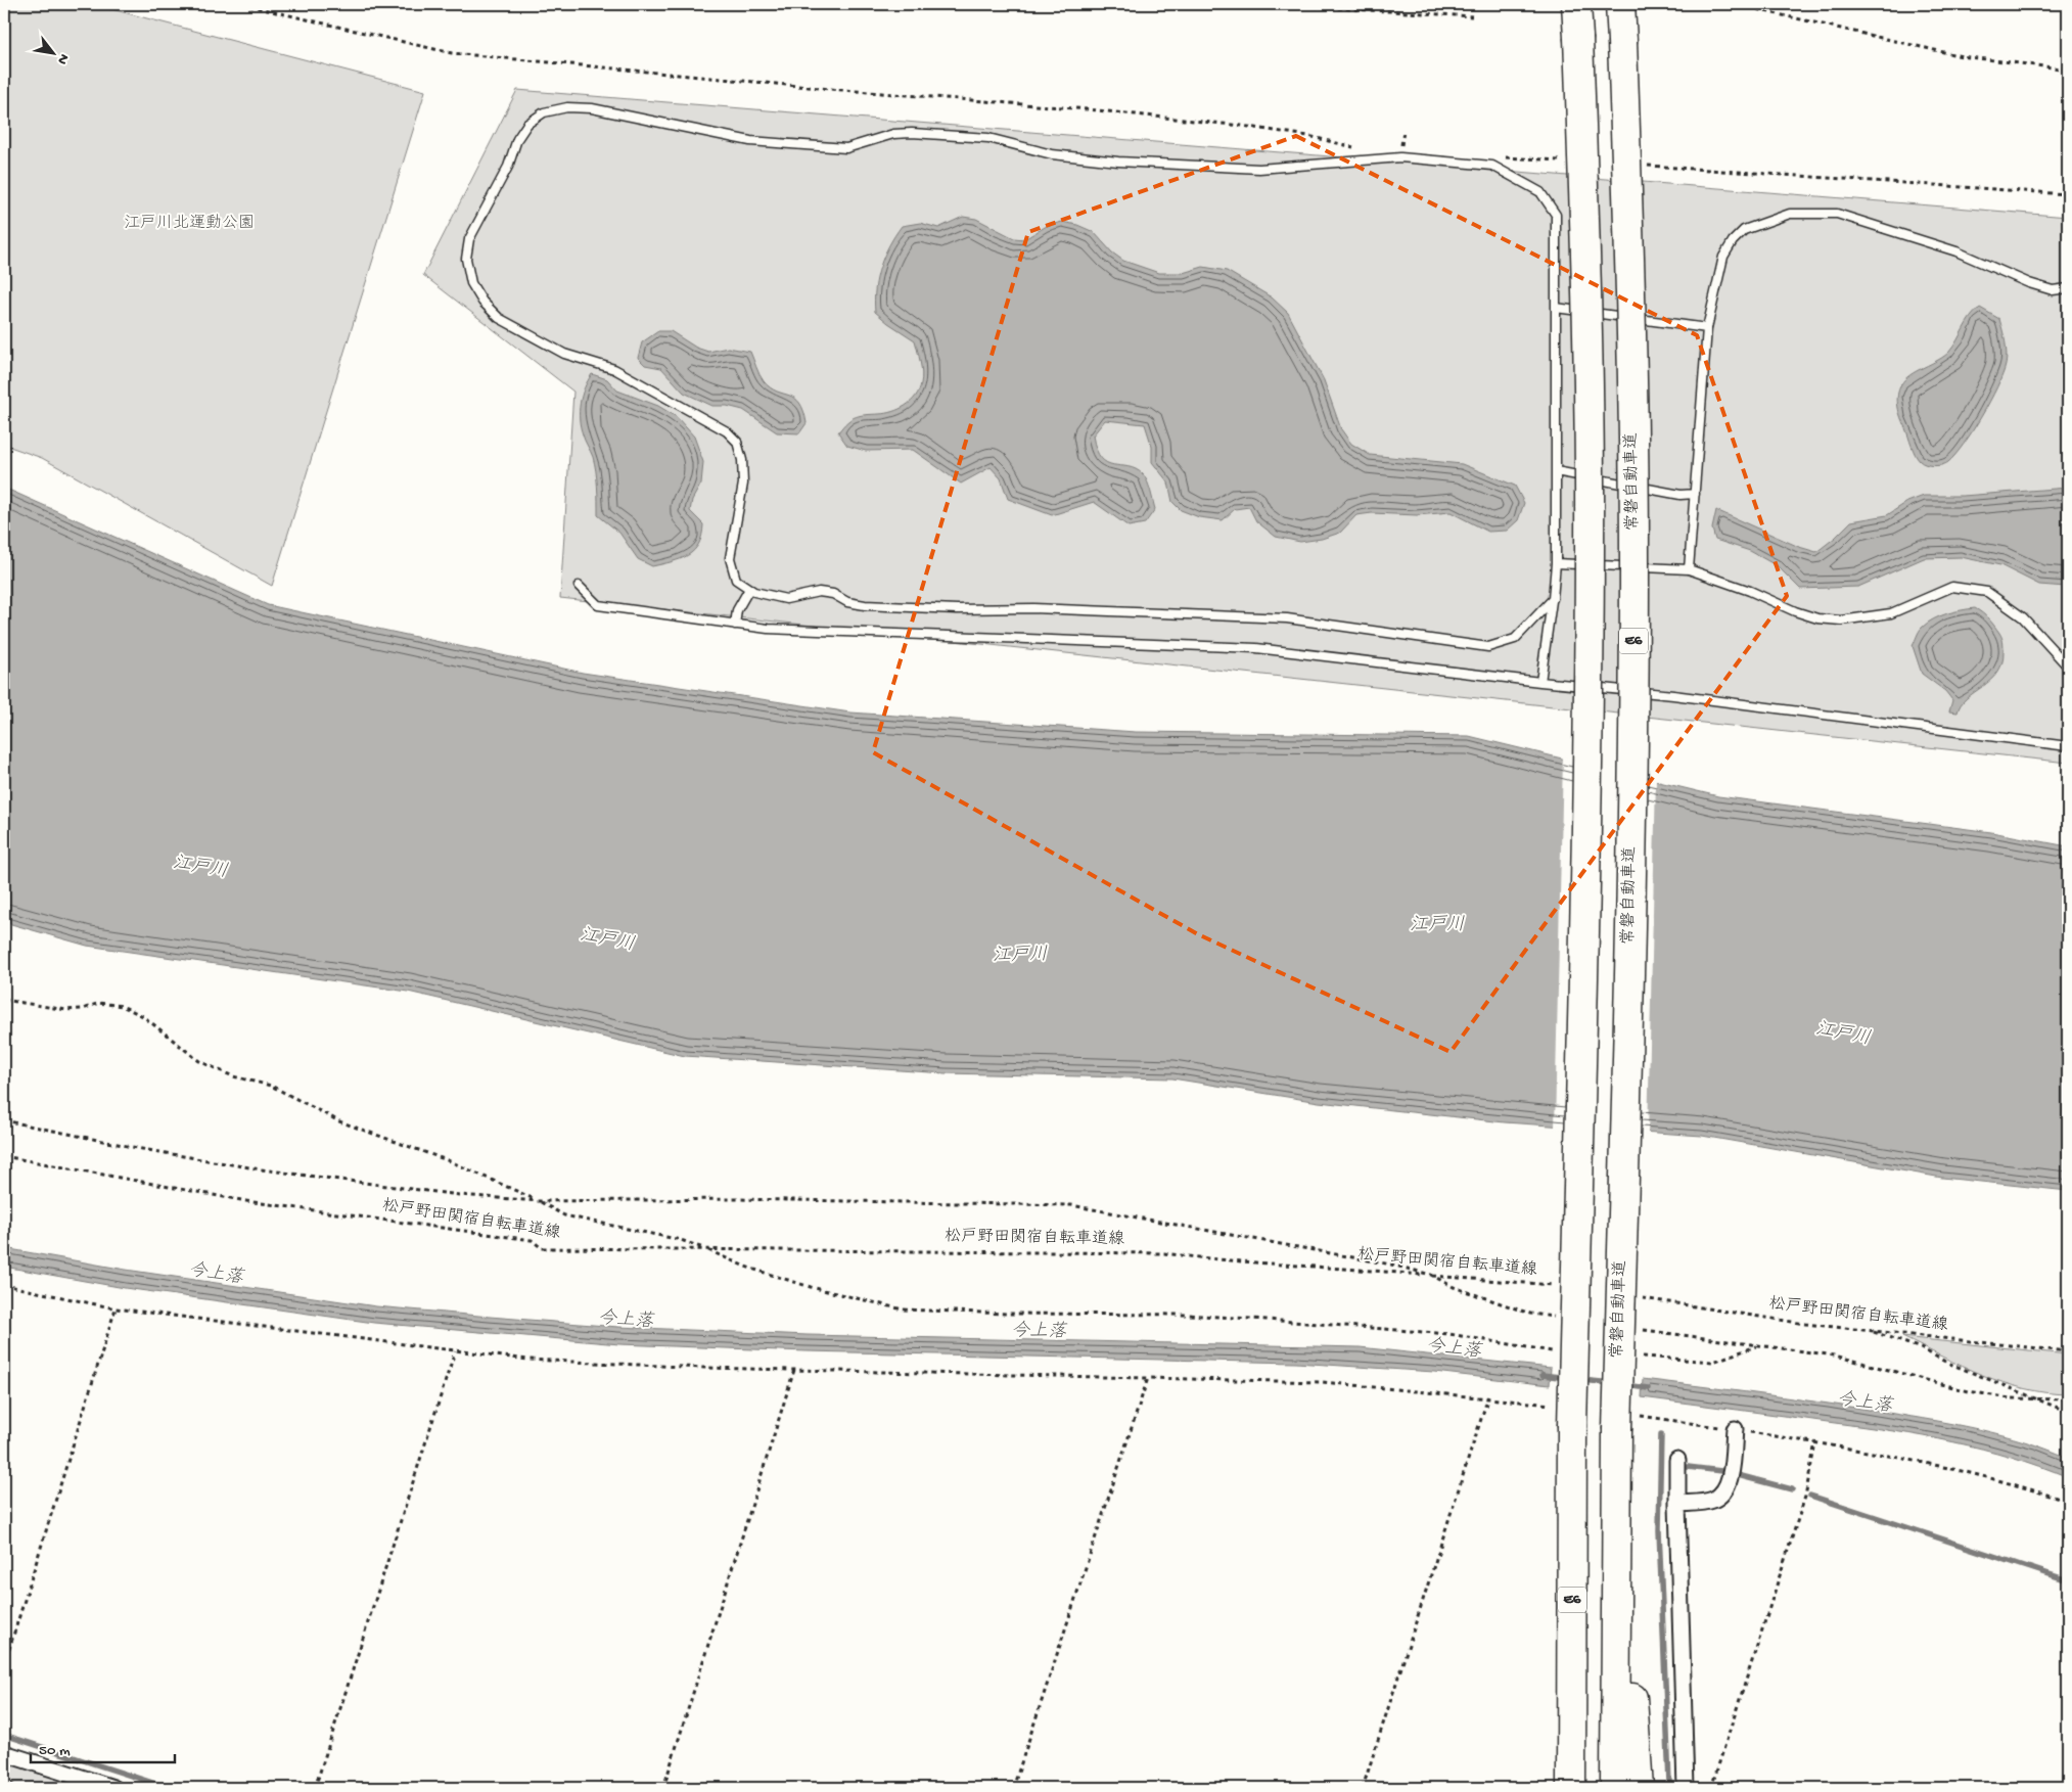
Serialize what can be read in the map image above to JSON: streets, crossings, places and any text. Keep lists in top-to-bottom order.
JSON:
{
  "streets": {
    "highway": ["常磐自動車道", "E6"],
    "path": ["松戸野田関宿自転車道線"]
  },
  "water": ["江戸川", "今上落"],
  "parks": ["江戸川北運動公園"],
  "scale_bar": "50 m",
  "north": "bottom right"
}
